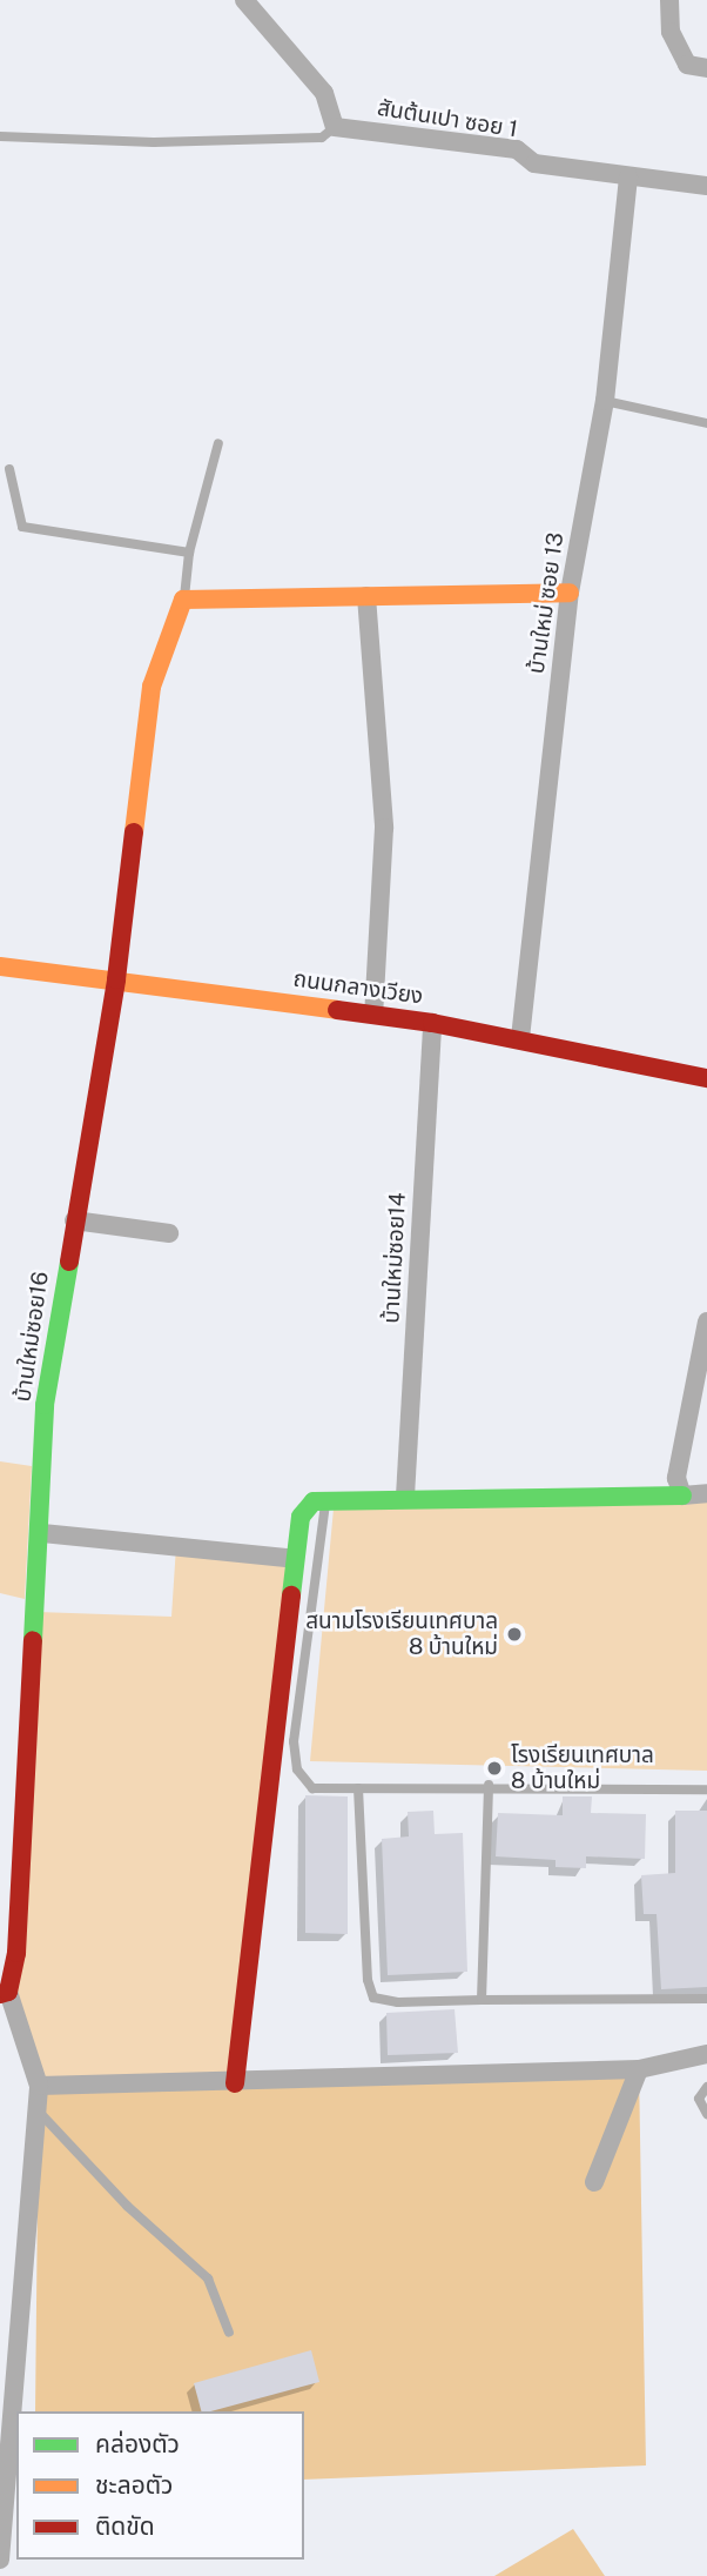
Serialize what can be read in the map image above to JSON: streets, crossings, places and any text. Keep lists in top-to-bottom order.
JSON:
{
  "streets": {
    "street": [
      "สันต้นเปา ซอย 1",
      "บ้านใหม่ ซอย 13",
      "ถนนกลางเวียง",
      "บ้านใหม่ซอย14",
      "บ้านใหม่ซอย16"
    ]
  },
  "crossings": [
    ["สันต้นเปา ซอย 1", "บ้านใหม่ ซอย 13"],
    ["บ้านใหม่ ซอย 13", "ถนนกลางเวียง"],
    ["ถนนกลางเวียง", "บ้านใหม่ซอย14"],
    ["ถนนกลางเวียง", "บ้านใหม่ซอย16"]
  ],
  "places": ["สนามโรงเรียนเทศบาล 8 บ้านใหม่", "โรงเรียนเทศบาล 8 บ้านใหม่"],
  "legend": ["คล่องตัว", "ชะลอตัว", "ติดขัด"]
}
